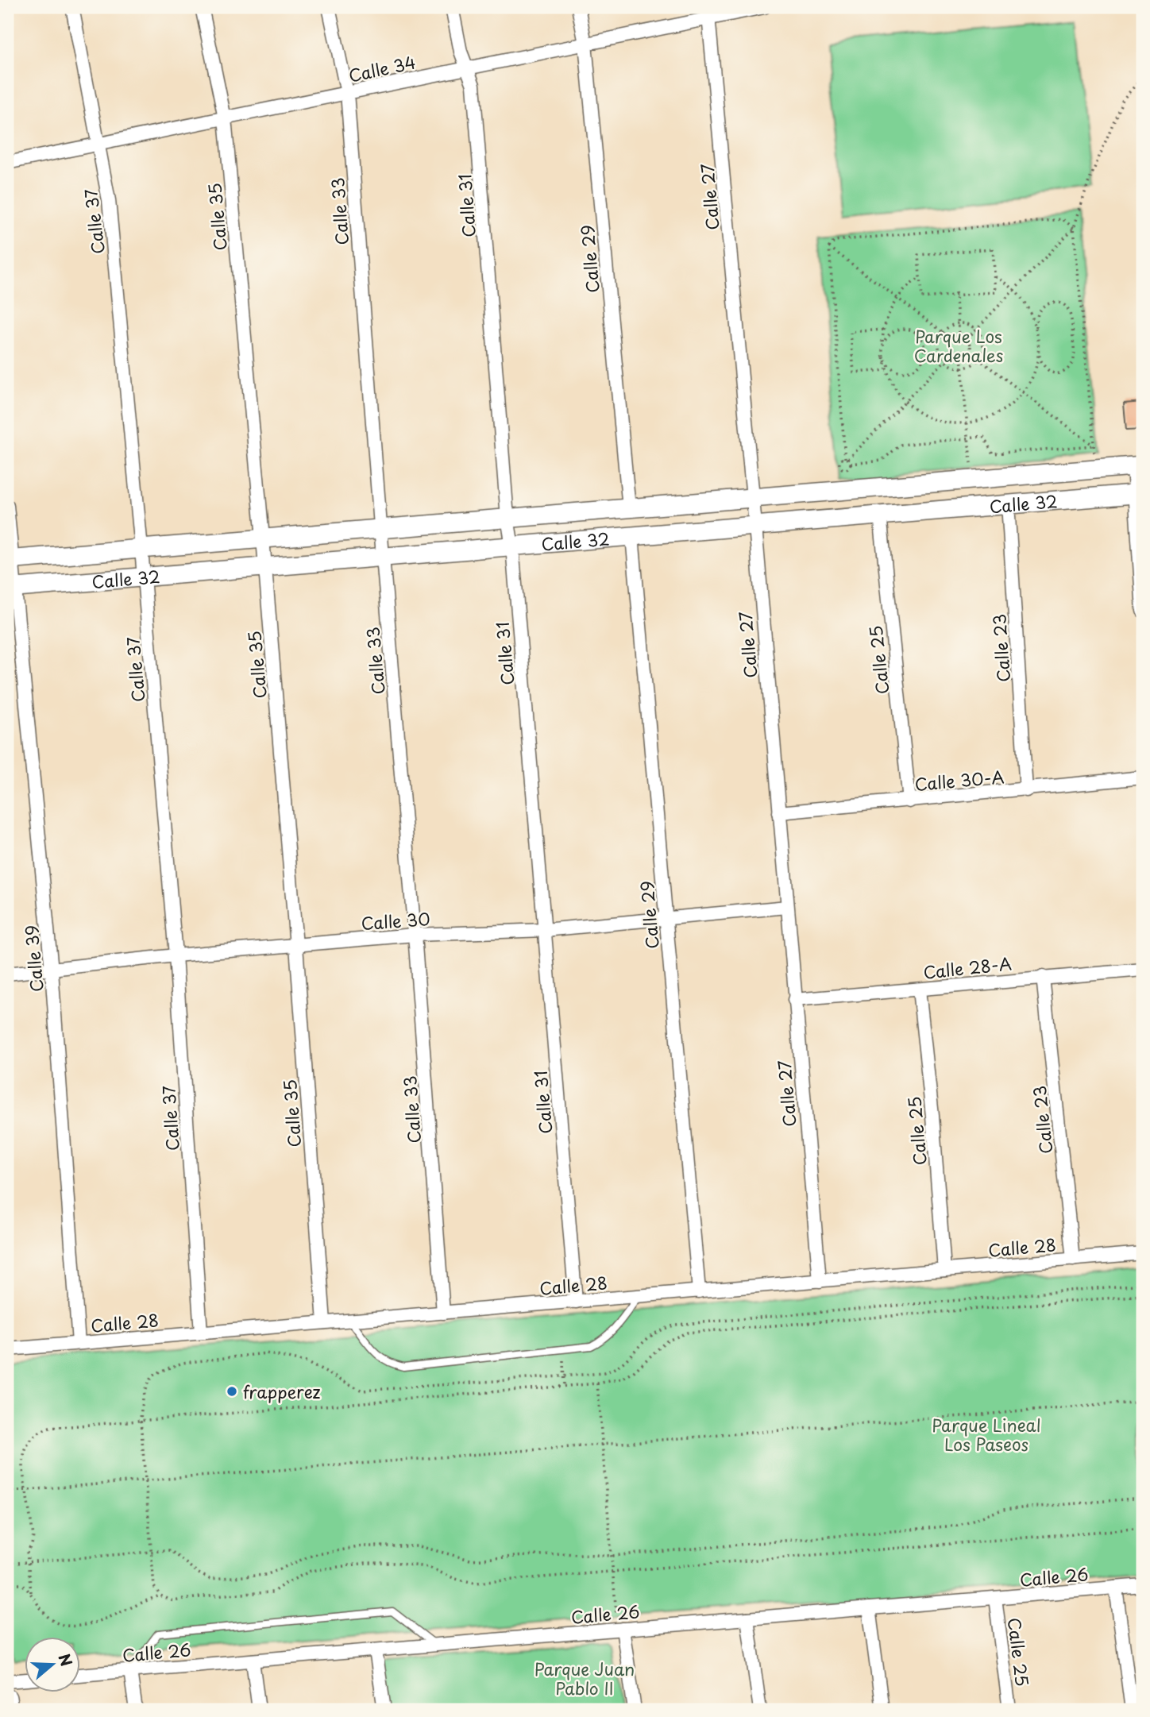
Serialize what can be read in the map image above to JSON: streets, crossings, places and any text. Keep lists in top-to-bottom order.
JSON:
{
  "streets": {
    "street": [
      "Calle 34",
      "Calle 27",
      "Calle 31",
      "Calle 33",
      "Calle 35",
      "Calle 37",
      "Calle 29",
      "Calle 32",
      "Calle 23",
      "Calle 25",
      "Calle 30-A",
      "Calle 30",
      "Calle 39",
      "Calle 28-A",
      "Calle 28",
      "Calle 26"
    ]
  },
  "crossings": [
    ["Calle 34", "Calle 27"],
    ["Calle 34", "Calle 31"],
    ["Calle 34", "Calle 33"],
    ["Calle 34", "Calle 35"],
    ["Calle 34", "Calle 37"],
    ["Calle 34", "Calle 29"],
    ["Calle 27", "Calle 32"],
    ["Calle 27", "Calle 30-A"],
    ["Calle 27", "Calle 30"],
    ["Calle 27", "Calle 28-A"],
    ["Calle 27", "Calle 28"],
    ["Calle 31", "Calle 32"],
    ["Calle 31", "Calle 30"],
    ["Calle 31", "Calle 28"],
    ["Calle 33", "Calle 32"],
    ["Calle 33", "Calle 30"],
    ["Calle 33", "Calle 28"],
    ["Calle 35", "Calle 32"],
    ["Calle 35", "Calle 30"],
    ["Calle 35", "Calle 28"],
    ["Calle 37", "Calle 32"],
    ["Calle 37", "Calle 30"],
    ["Calle 37", "Calle 28"],
    ["Calle 29", "Calle 32"],
    ["Calle 29", "Calle 30"],
    ["Calle 29", "Calle 28"],
    ["Calle 32", "Calle 23"],
    ["Calle 32", "Calle 25"],
    ["Calle 32", "Calle 39"],
    ["Calle 23", "Calle 30-A"],
    ["Calle 23", "Calle 28-A"],
    ["Calle 23", "Calle 28"],
    ["Calle 25", "Calle 30-A"],
    ["Calle 25", "Calle 28-A"],
    ["Calle 25", "Calle 28"],
    ["Calle 25", "Calle 26"],
    ["Calle 30", "Calle 39"],
    ["Calle 39", "Calle 28"]
  ],
  "parks": ["Parque Los Cardenales", "Parque Lineal Los Paseos", "Parque Juan Pablo II"],
  "places": ["frapperez"],
  "north": "right"
}
